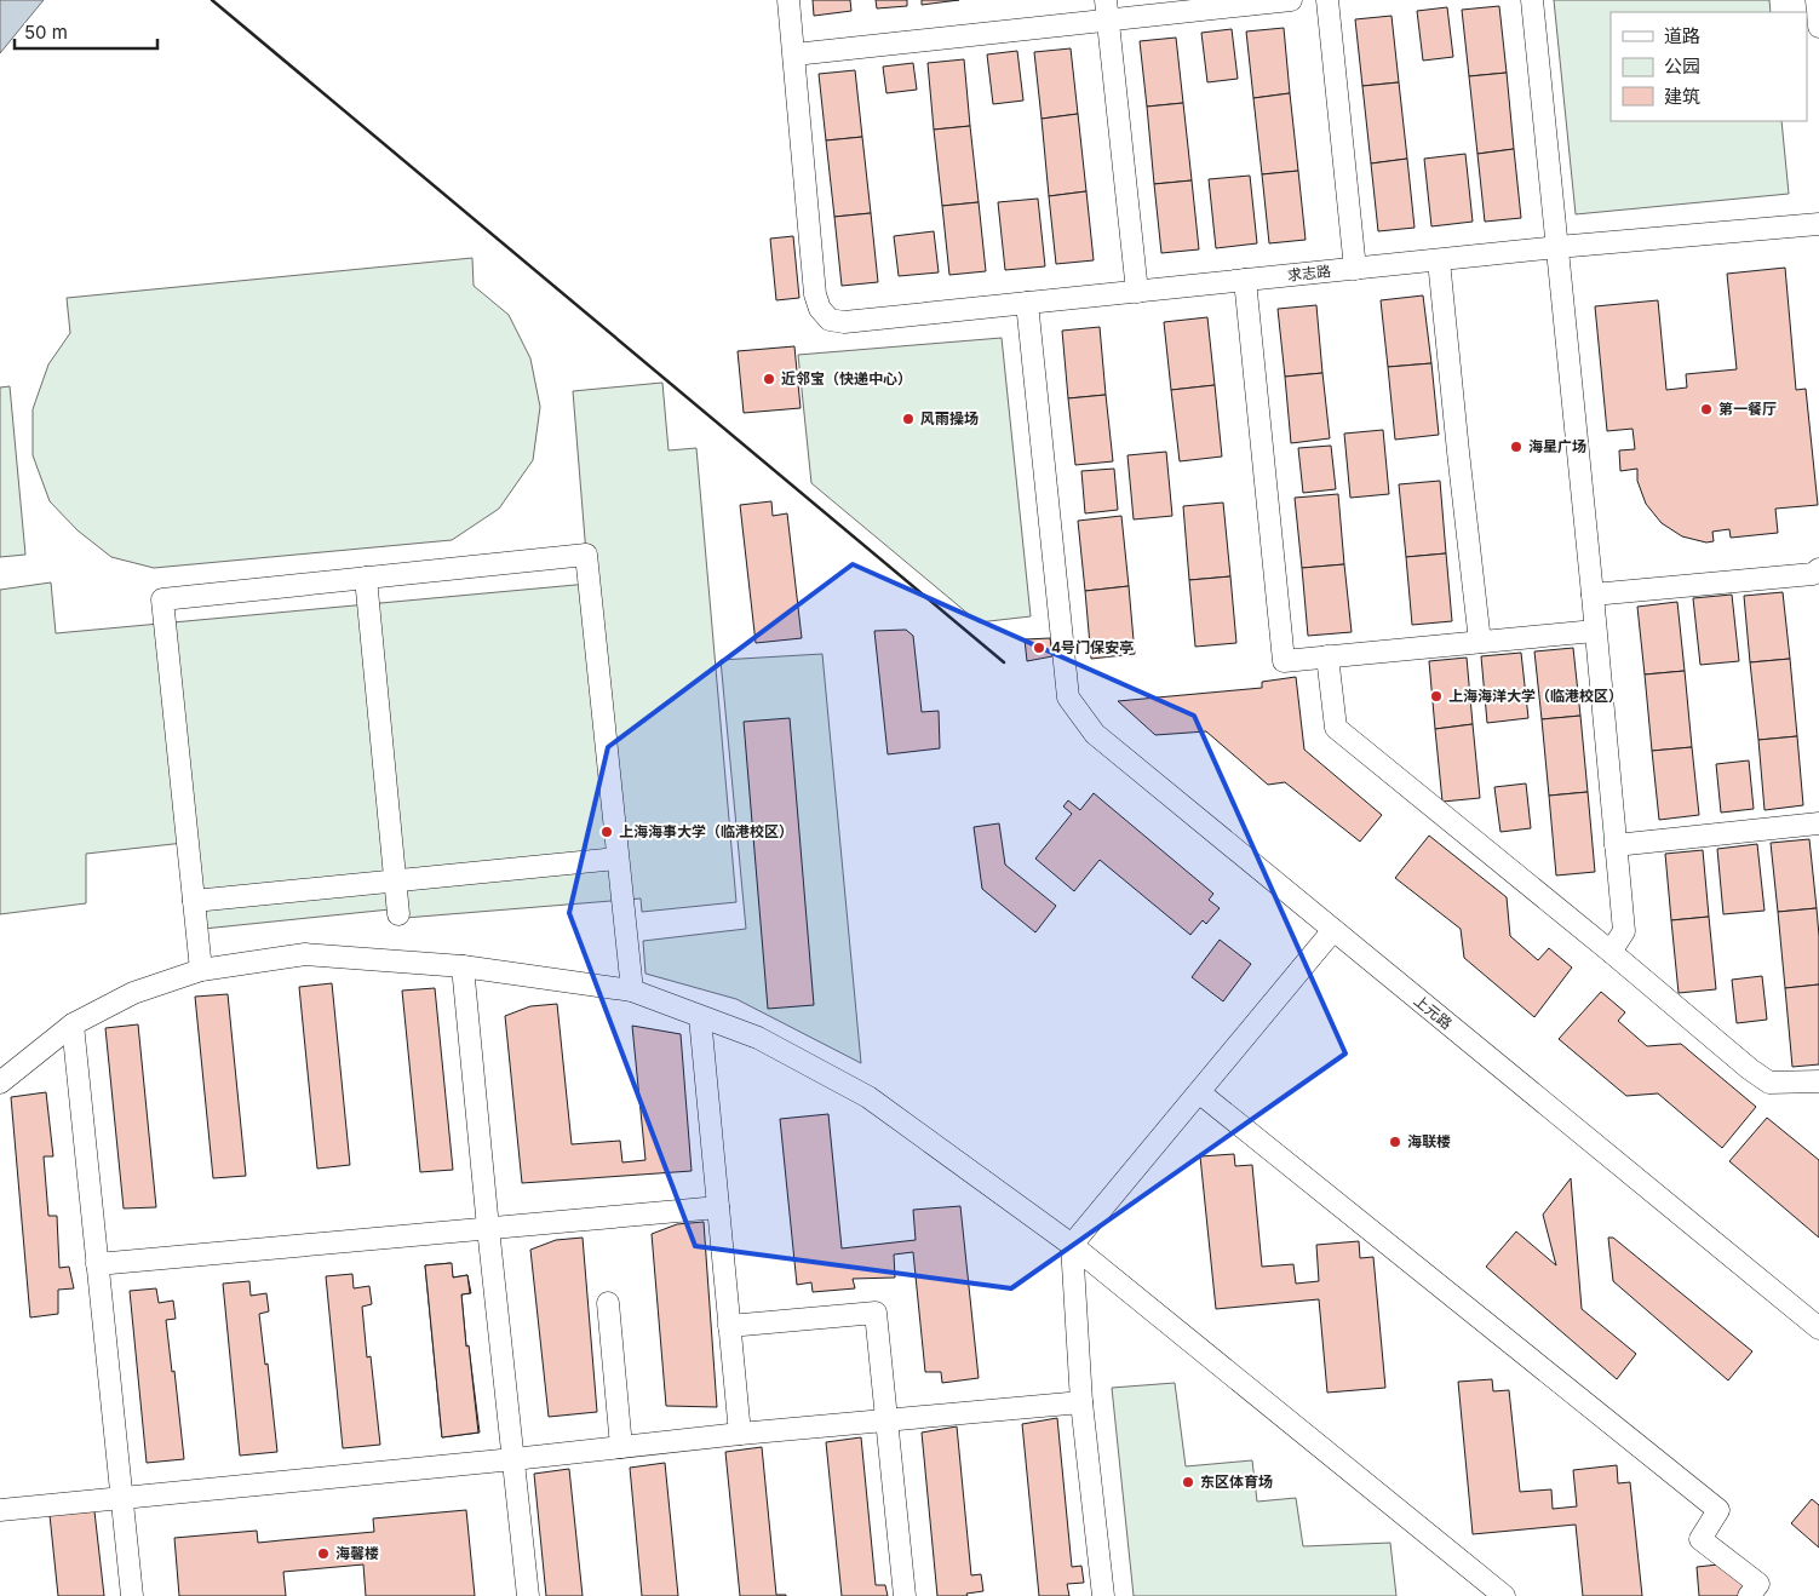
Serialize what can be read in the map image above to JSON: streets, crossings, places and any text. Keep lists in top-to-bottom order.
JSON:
{
  "streets": {
    "street": ["求志路", "上元路"]
  },
  "crossings": [
    ["求志路", "上元路"]
  ],
  "places": [
    "近邻宝（快递中心）",
    "第一餐厅",
    "风雨操场",
    "海星广场",
    "4号门保安亭",
    "上海海洋大学（临港校区）",
    "上海海事大学（临港校区）",
    "海联楼",
    "东区体育场",
    "海馨楼"
  ],
  "legend": ["道路", "公园", "建筑"],
  "scale_bar": "50 m"
}
